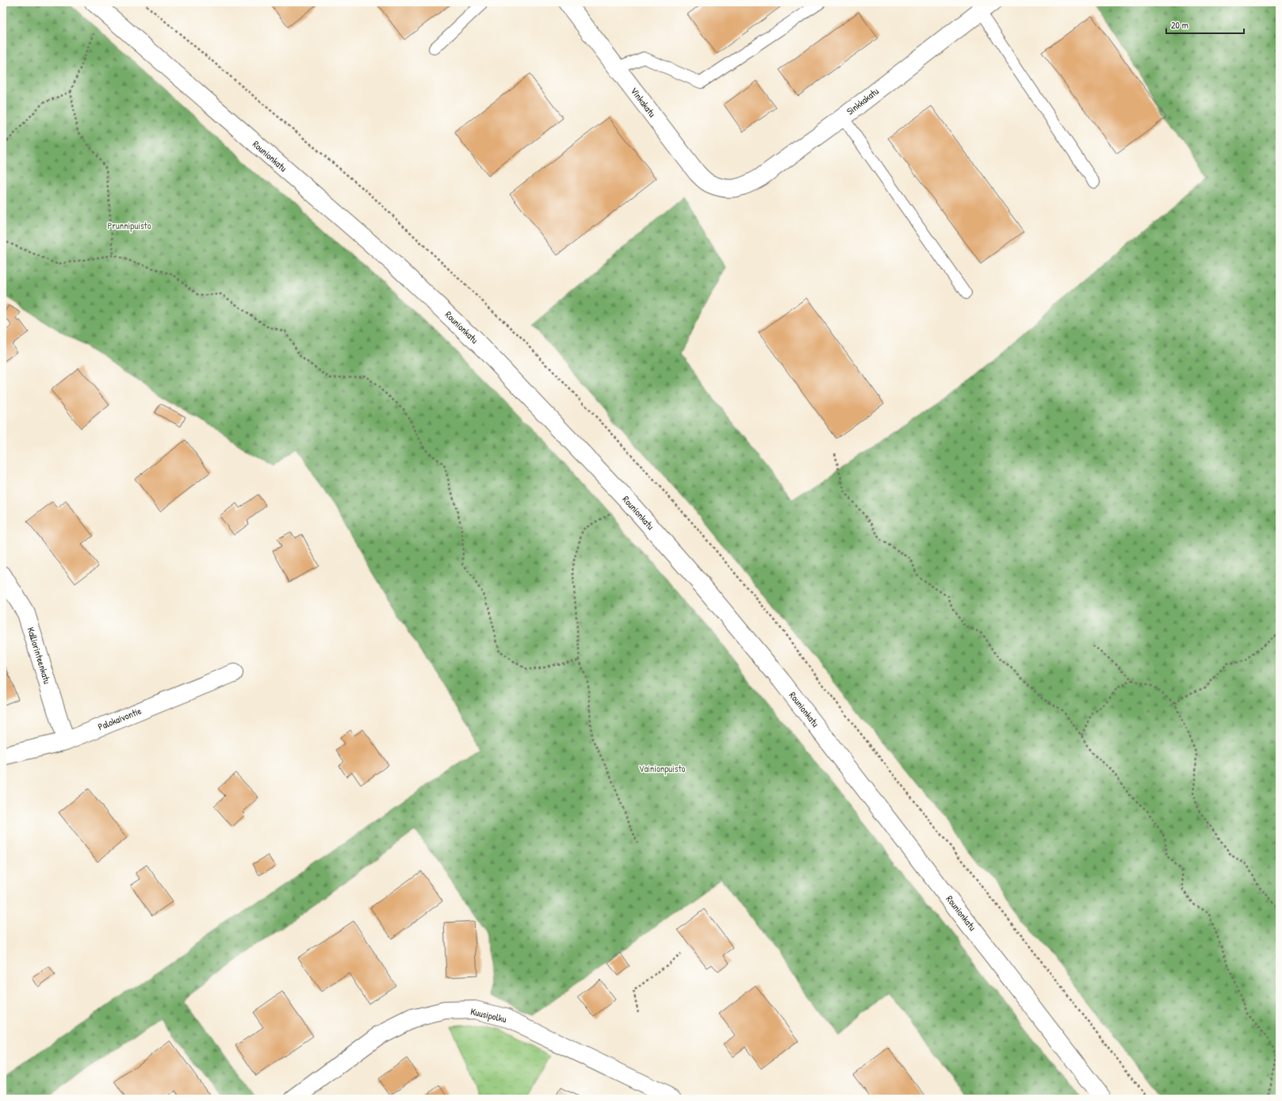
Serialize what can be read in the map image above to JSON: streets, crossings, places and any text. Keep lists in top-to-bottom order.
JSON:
{
  "streets": {
    "main road": [
      "Sinkkakatu",
      "Vinkakatu",
      "Rounionkatu",
      "Kalliorinteenkatu",
      "Palokaivontie",
      "Kuusipolku"
    ]
  },
  "crossings": [
    ["Sinkkakatu", "Vinkakatu"],
    ["Kalliorinteenkatu", "Palokaivontie"]
  ],
  "parks": ["Prunnipuisto", "Vainionpuisto"],
  "scale_bar": "20 m"
}
